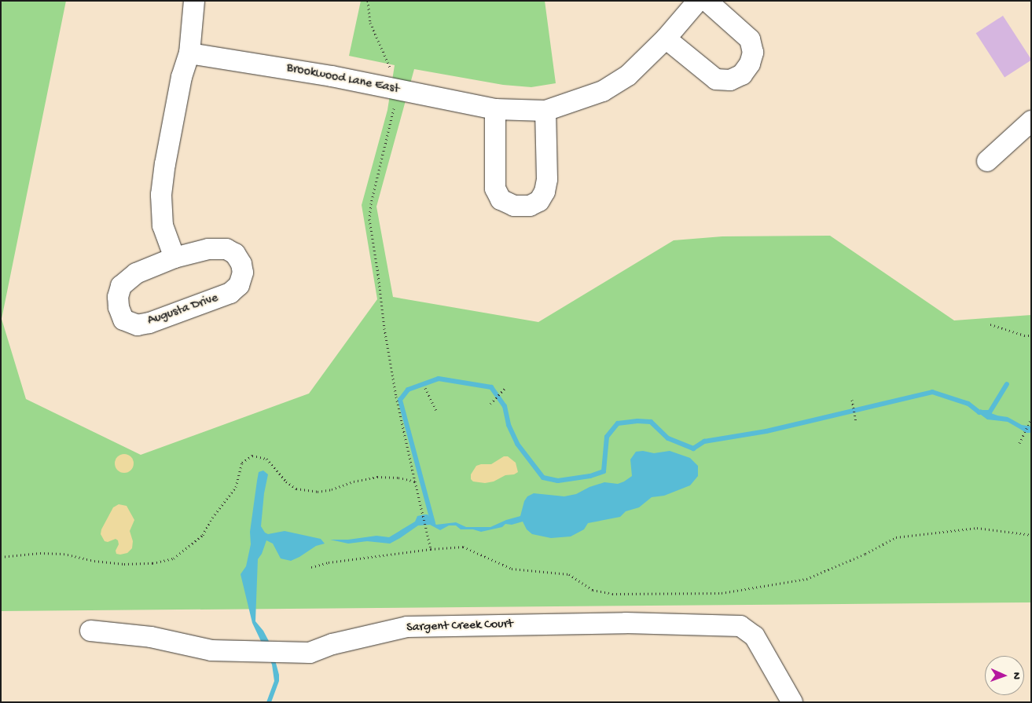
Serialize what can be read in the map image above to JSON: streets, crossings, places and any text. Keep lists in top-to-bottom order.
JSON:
{
  "streets": {
    "street": ["Brookwood Lane East", "Augusta Drive", "Sargent Creek Court"]
  },
  "north": "right"
}
